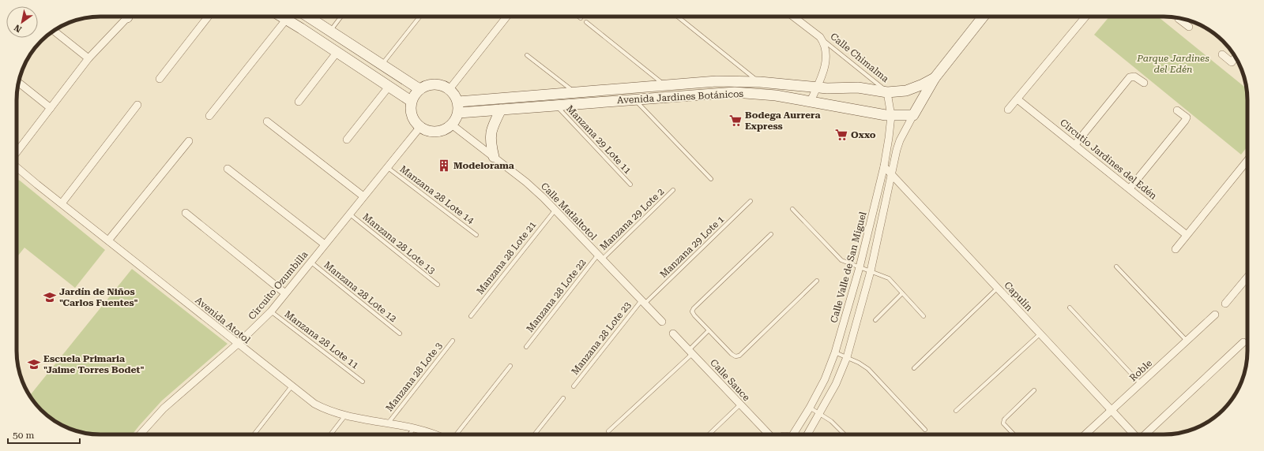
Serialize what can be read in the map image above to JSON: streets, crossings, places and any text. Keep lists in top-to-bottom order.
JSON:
{
  "streets": {
    "street": [
      "Calle Chimalma",
      "Avenida Jardines Botánicos",
      "Circutio Jardines del Edén",
      "Calle Matlaltotol",
      "Calle Valle de San Miguel",
      "Circuito Ozumbilla",
      "Capulín",
      "Avenida Atotol",
      "Roble",
      "Calle Sauce"
    ],
    "lane": [
      "Manzana 29 Lote 11",
      "Manzana 28 Lote 14",
      "Manzana 29 Lote 2",
      "Manzana 28 Lote 13",
      "Manzana 29 Lote 1",
      "Manzana 28 Lote 21",
      "Manzana 28 Lote 12",
      "Manzana 28 Lote 22",
      "Manzana 28 Lote 23",
      "Manzana 28 Lote 11",
      "Manzana 28 Lote 3"
    ]
  },
  "crossings": [
    ["Calle Chimalma", "Avenida Jardines Botánicos"],
    ["Calle Chimalma", "Calle Valle de San Miguel"],
    ["Avenida Jardines Botánicos", "Manzana 29 Lote 11"],
    ["Avenida Jardines Botánicos", "Calle Matlaltotol"],
    ["Avenida Jardines Botánicos", "Calle Valle de San Miguel"],
    ["Avenida Jardines Botánicos", "Circuito Ozumbilla"],
    ["Manzana 28 Lote 14", "Circuito Ozumbilla"],
    ["Calle Matlaltotol", "Manzana 29 Lote 2"],
    ["Calle Matlaltotol", "Manzana 29 Lote 1"],
    ["Calle Matlaltotol", "Manzana 28 Lote 21"],
    ["Calle Matlaltotol", "Circuito Ozumbilla"],
    ["Calle Matlaltotol", "Manzana 28 Lote 22"],
    ["Calle Matlaltotol", "Manzana 28 Lote 23"],
    ["Manzana 29 Lote 2", "Manzana 28 Lote 22"],
    ["Manzana 28 Lote 13", "Circuito Ozumbilla"],
    ["Manzana 29 Lote 1", "Manzana 28 Lote 23"],
    ["Calle Valle de San Miguel", "Capulín"],
    ["Circuito Ozumbilla", "Manzana 28 Lote 12"],
    ["Circuito Ozumbilla", "Avenida Atotol"],
    ["Circuito Ozumbilla", "Manzana 28 Lote 11"],
    ["Capulín", "Roble"],
    ["Avenida Atotol", "Manzana 28 Lote 3"]
  ],
  "parks": ["Parque Jardines del Edén"],
  "places": {
    "supermarket": ["Bodega Aurrera Express", "Oxxo"],
    "building": ["Modelorama"],
    "school or university": ["Jardín de Niños \"Carlos Fuentes\"", "Escuela Primaria \"Jaime Torres Bodet\""]
  },
  "scale_bar": "50 m",
  "north": "bottom left"
}
